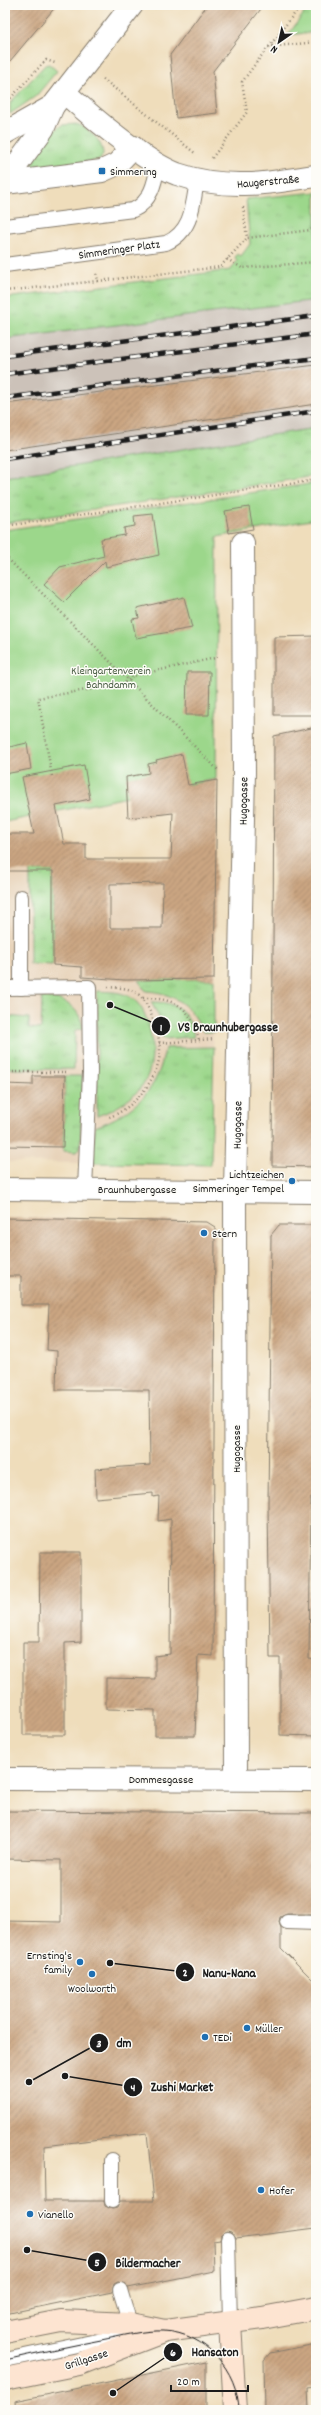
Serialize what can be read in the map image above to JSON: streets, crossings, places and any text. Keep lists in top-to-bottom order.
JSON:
{
  "streets": {
    "main road": ["Grillgasse"],
    "street": [
      "Haugerstraße",
      "Hugogasse",
      "Braunhubergasse",
      "Dommesgasse"
    ],
    "lane": ["Simmeringer Platz"]
  },
  "crossings": [
    ["Haugerstraße", "Simmeringer Platz"],
    ["Hugogasse", "Braunhubergasse"],
    ["Hugogasse", "Dommesgasse"]
  ],
  "parks": ["Kleingartenverein Bahndamm"],
  "places": {
    "transit": ["Simmering"],
    "other": [
      "VS Braunhubergasse",
      "Lichtzeichen Simmeringer Tempel",
      "Stern",
      "Ernsting's family",
      "Nanu-Nana",
      "Woolworth",
      "Müller",
      "TEDi",
      "Zushi Market",
      "dm",
      "Hofer",
      "Vianello",
      "Bildermacher",
      "Hansaton"
    ]
  },
  "scale_bar": "20 m",
  "north": "bottom left"
}
